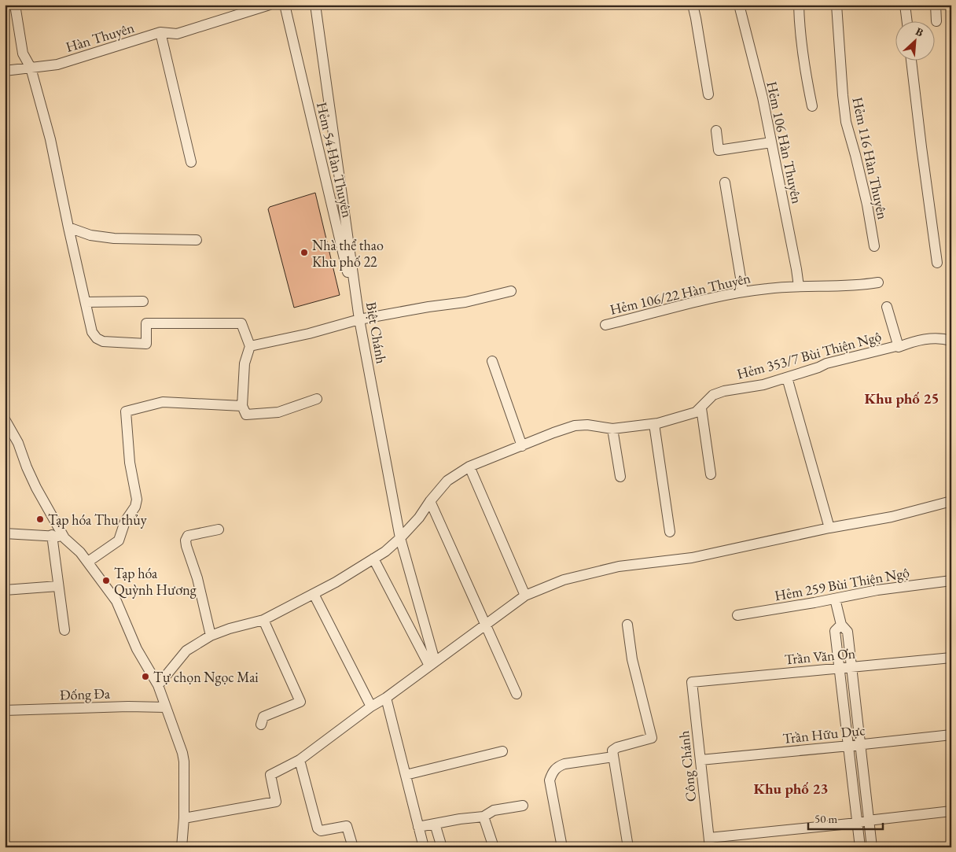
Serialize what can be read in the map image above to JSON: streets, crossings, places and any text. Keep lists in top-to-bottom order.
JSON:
{
  "streets": {
    "street": [
      "Hàn Thuyên",
      "Hẻm 106 Hàn Thuyên",
      "Hẻm 116 Hàn Thuyên",
      "Hẻm 54 Hàn Thuyên",
      "Hẻm 106/22 Hàn Thuyên",
      "Biệt Chánh",
      "Hẻm 353/7 Bùi Thiện Ngộ",
      "Hẻm 259 Bùi Thiện Ngộ",
      "Trần Văn Ơn",
      "Đống Đa",
      "Trần Hữu Dực",
      "Công Chánh"
    ]
  },
  "crossings": [
    ["Hẻm 106 Hàn Thuyên", "Hẻm 106/22 Hàn Thuyên"],
    ["Hẻm 54 Hàn Thuyên", "Biệt Chánh"],
    ["Biệt Chánh", "Hẻm 353/7 Bùi Thiện Ngộ"],
    ["Trần Văn Ơn", "Công Chánh"],
    ["Trần Hữu Dực", "Công Chánh"]
  ],
  "districts": ["Khu phố 25", "Khu phố 23"],
  "places": [
    "Nhà thể thao Khu phố 22",
    "Tạp hóa Thu thủy",
    "Tạp hóa Quỳnh Hương",
    "Tự chọn Ngọc Mai"
  ],
  "scale_bar": "50 m",
  "north": "top right"
}
